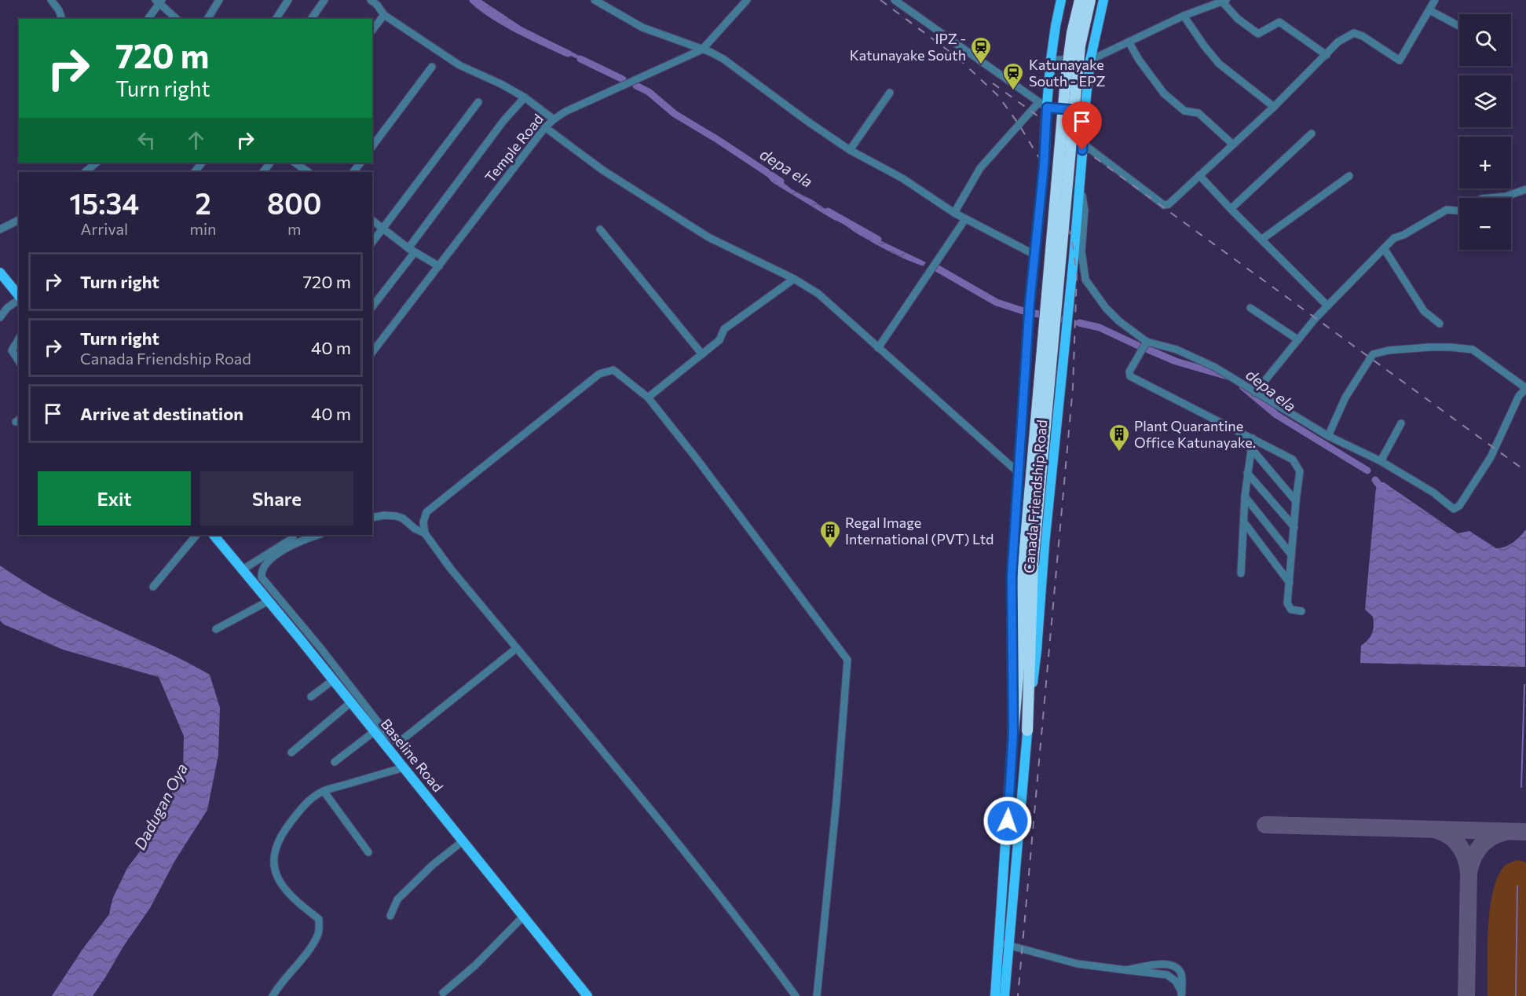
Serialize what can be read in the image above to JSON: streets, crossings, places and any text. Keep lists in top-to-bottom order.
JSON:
{
  "streets": {
    "main road": ["Canada Friendship Road", "Baseline Road"],
    "street": ["Temple Road"]
  },
  "water": ["depa ela", "Dadugan Oya"],
  "places": {
    "station": ["IPZ - Katunayake South", "Katunayake South - EPZ"],
    "building": ["Plant Quarantine Office Katunayake.", "Regal Image International (PVT) Ltd"]
  },
  "page": {
    "map_buttons": ["+", "−"],
    "turn": ["720 m", "Turn right"],
    "eta": [
      "15:34",
      "Arrival",
      "2",
      "min",
      "800",
      "m"
    ],
    "list": [
      {
        "name": "Turn right",
        "value": "720 m"
      },
      {
        "name": "Turn right",
        "note": "Canada Friendship Road",
        "value": "40 m"
      },
      {
        "name": "Arrive at destination",
        "value": "40 m"
      }
    ],
    "buttons": ["Exit", "Share"]
  }
}
